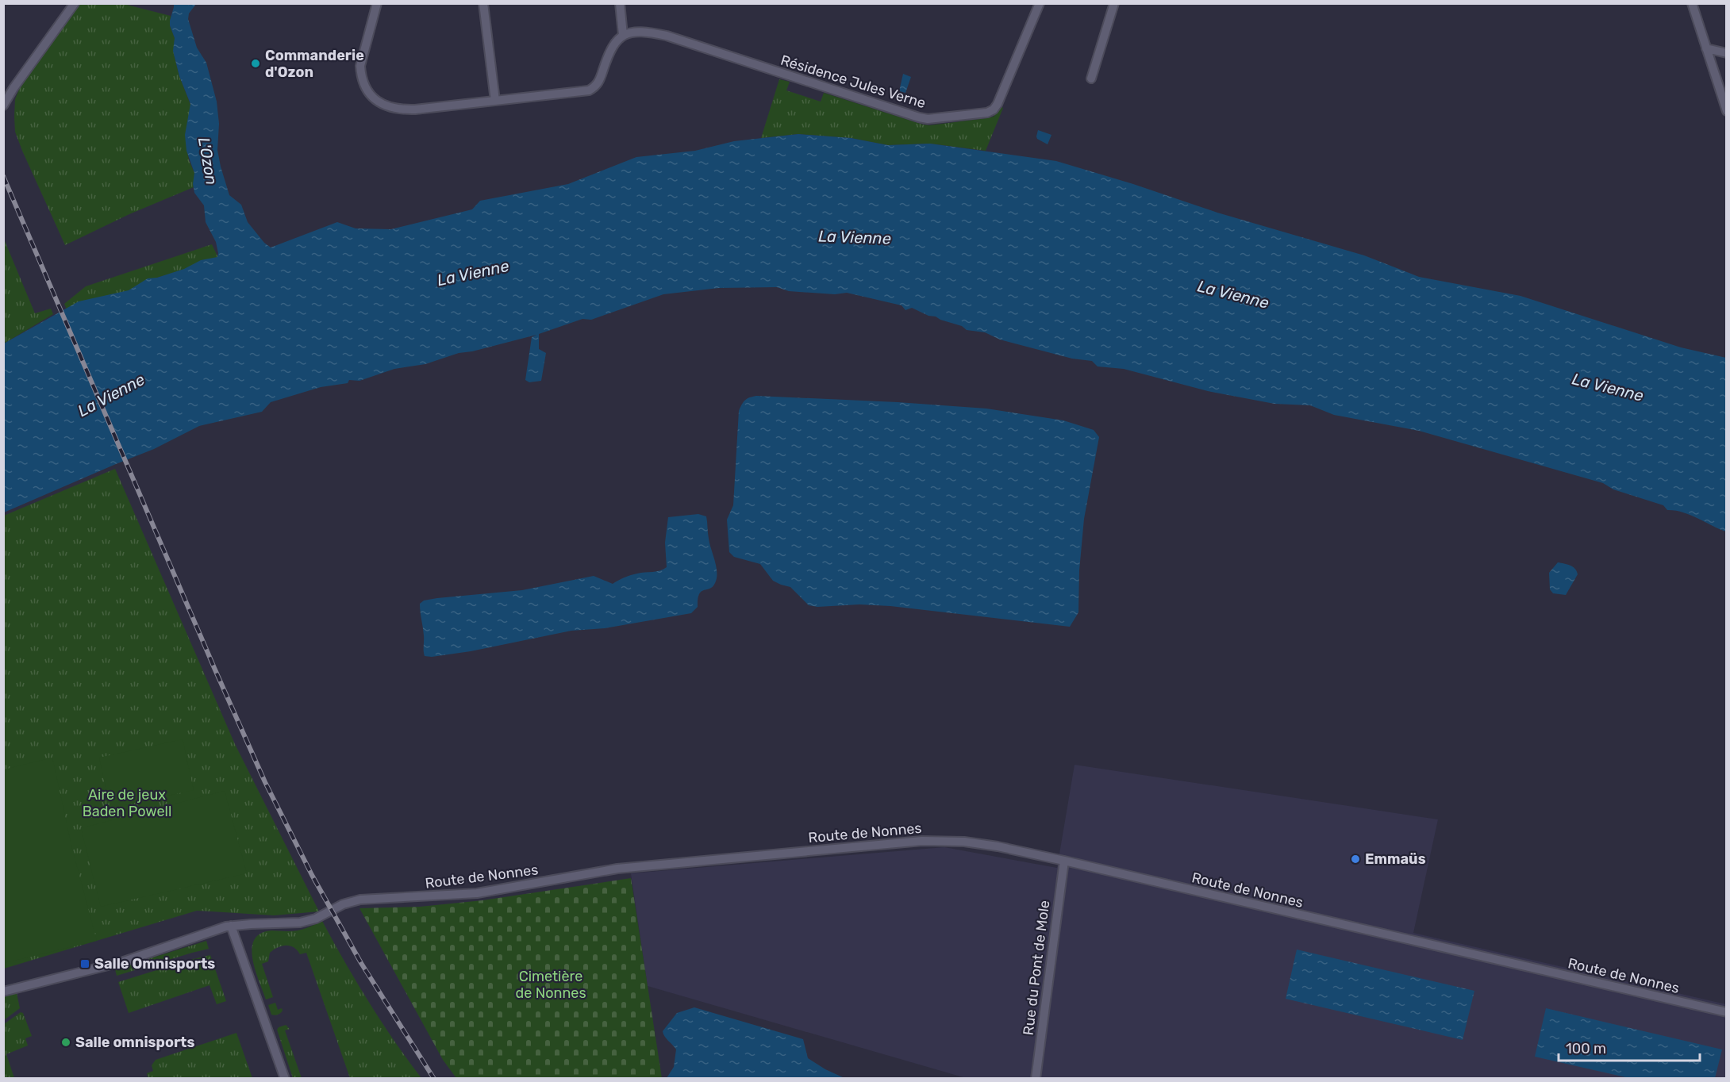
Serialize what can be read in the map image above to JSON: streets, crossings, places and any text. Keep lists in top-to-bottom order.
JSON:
{
  "streets": {
    "street": ["Résidence Jules Verne", "Route de Nonnes", "Rue du Pont de Mole"]
  },
  "crossings": [
    ["Route de Nonnes", "Rue du Pont de Mole"]
  ],
  "water": ["L'Ozon", "La Vienne"],
  "parks": ["Aire de jeux Baden Powell", "Cimetière de Nonnes"],
  "places": {
    "other": ["Commanderie d'Ozon", "Emmaüs", "Salle omnisports"],
    "transit": ["Salle Omnisports"]
  },
  "scale_bar": "100 m"
}
